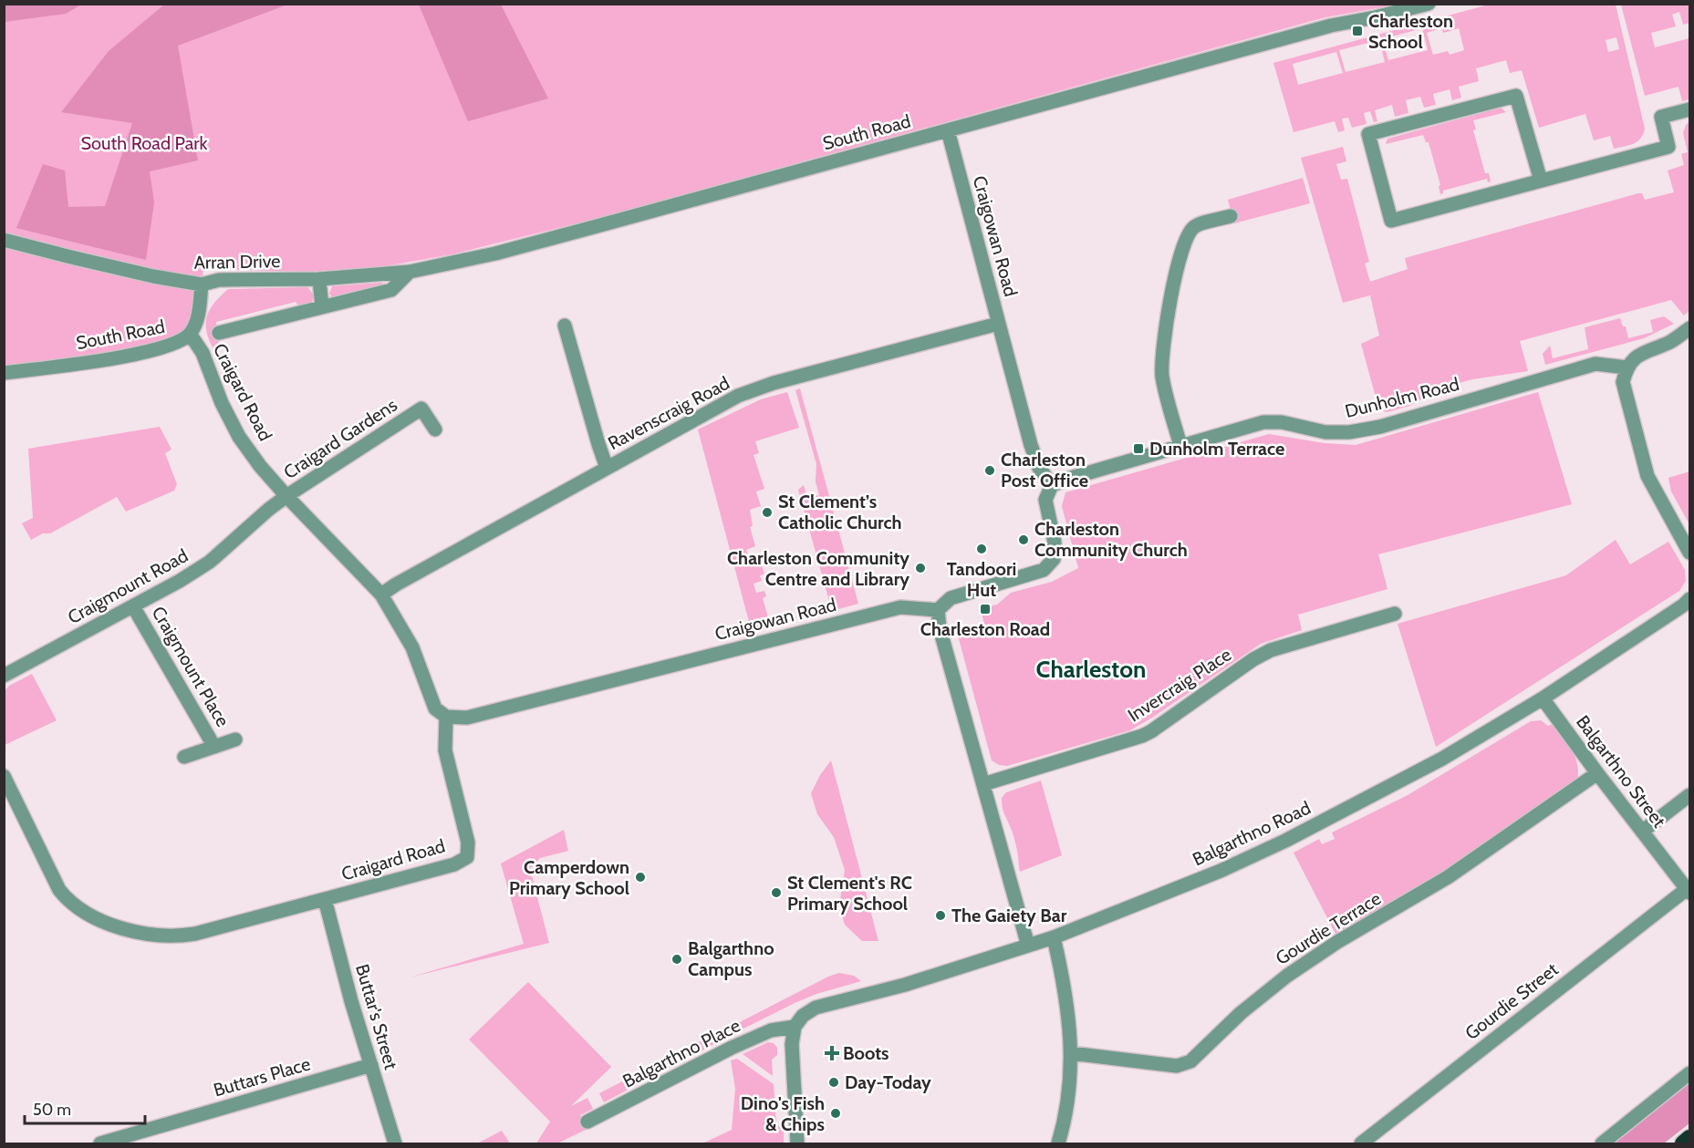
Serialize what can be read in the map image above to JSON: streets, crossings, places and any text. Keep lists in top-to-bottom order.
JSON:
{
  "streets": {
    "street": [
      "South Road",
      "Craigowan Road",
      "Arran Drive",
      "Craigard Road",
      "Dunholm Road",
      "Ravenscraig Road",
      "Craigard Gardens",
      "Craigmount Road",
      "Craigmount Place",
      "Invercraig Place",
      "Balgarthno Street",
      "Balgarthno Road",
      "Gourdie Terrace",
      "Gourdie Street",
      "Buttar's Street",
      "Balgarthno Place",
      "Buttars Place"
    ]
  },
  "crossings": [
    ["South Road", "Craigowan Road"],
    ["South Road", "Arran Drive"],
    ["South Road", "Craigard Road"],
    ["Craigowan Road", "Craigard Road"],
    ["Craigowan Road", "Dunholm Road"],
    ["Craigowan Road", "Ravenscraig Road"],
    ["Craigard Road", "Ravenscraig Road"],
    ["Craigard Road", "Craigard Gardens"],
    ["Craigard Road", "Craigmount Road"],
    ["Craigard Road", "Buttar's Street"],
    ["Craigard Gardens", "Craigmount Road"],
    ["Craigmount Road", "Craigmount Place"],
    ["Balgarthno Street", "Balgarthno Road"],
    ["Balgarthno Street", "Gourdie Terrace"],
    ["Balgarthno Street", "Gourdie Street"],
    ["Balgarthno Road", "Balgarthno Place"],
    ["Buttar's Street", "Buttars Place"]
  ],
  "districts": ["Charleston"],
  "parks": ["South Road Park"],
  "places": {
    "transit": ["Charleston School", "Dunholm Terrace", "Charleston Road"],
    "other": [
      "Charleston Post Office",
      "St Clement’s Catholic Church",
      "Charleston Community Church",
      "Tandoori Hut",
      "Charleston Community Centre and Library",
      "Camperdown Primary School",
      "St Clement's RC Primary School",
      "The Gaiety Bar",
      "Balgarthno Campus",
      "Day-Today",
      "Dino's Fish & Chips"
    ],
    "health": ["Boots"]
  },
  "scale_bar": "50 m"
}
